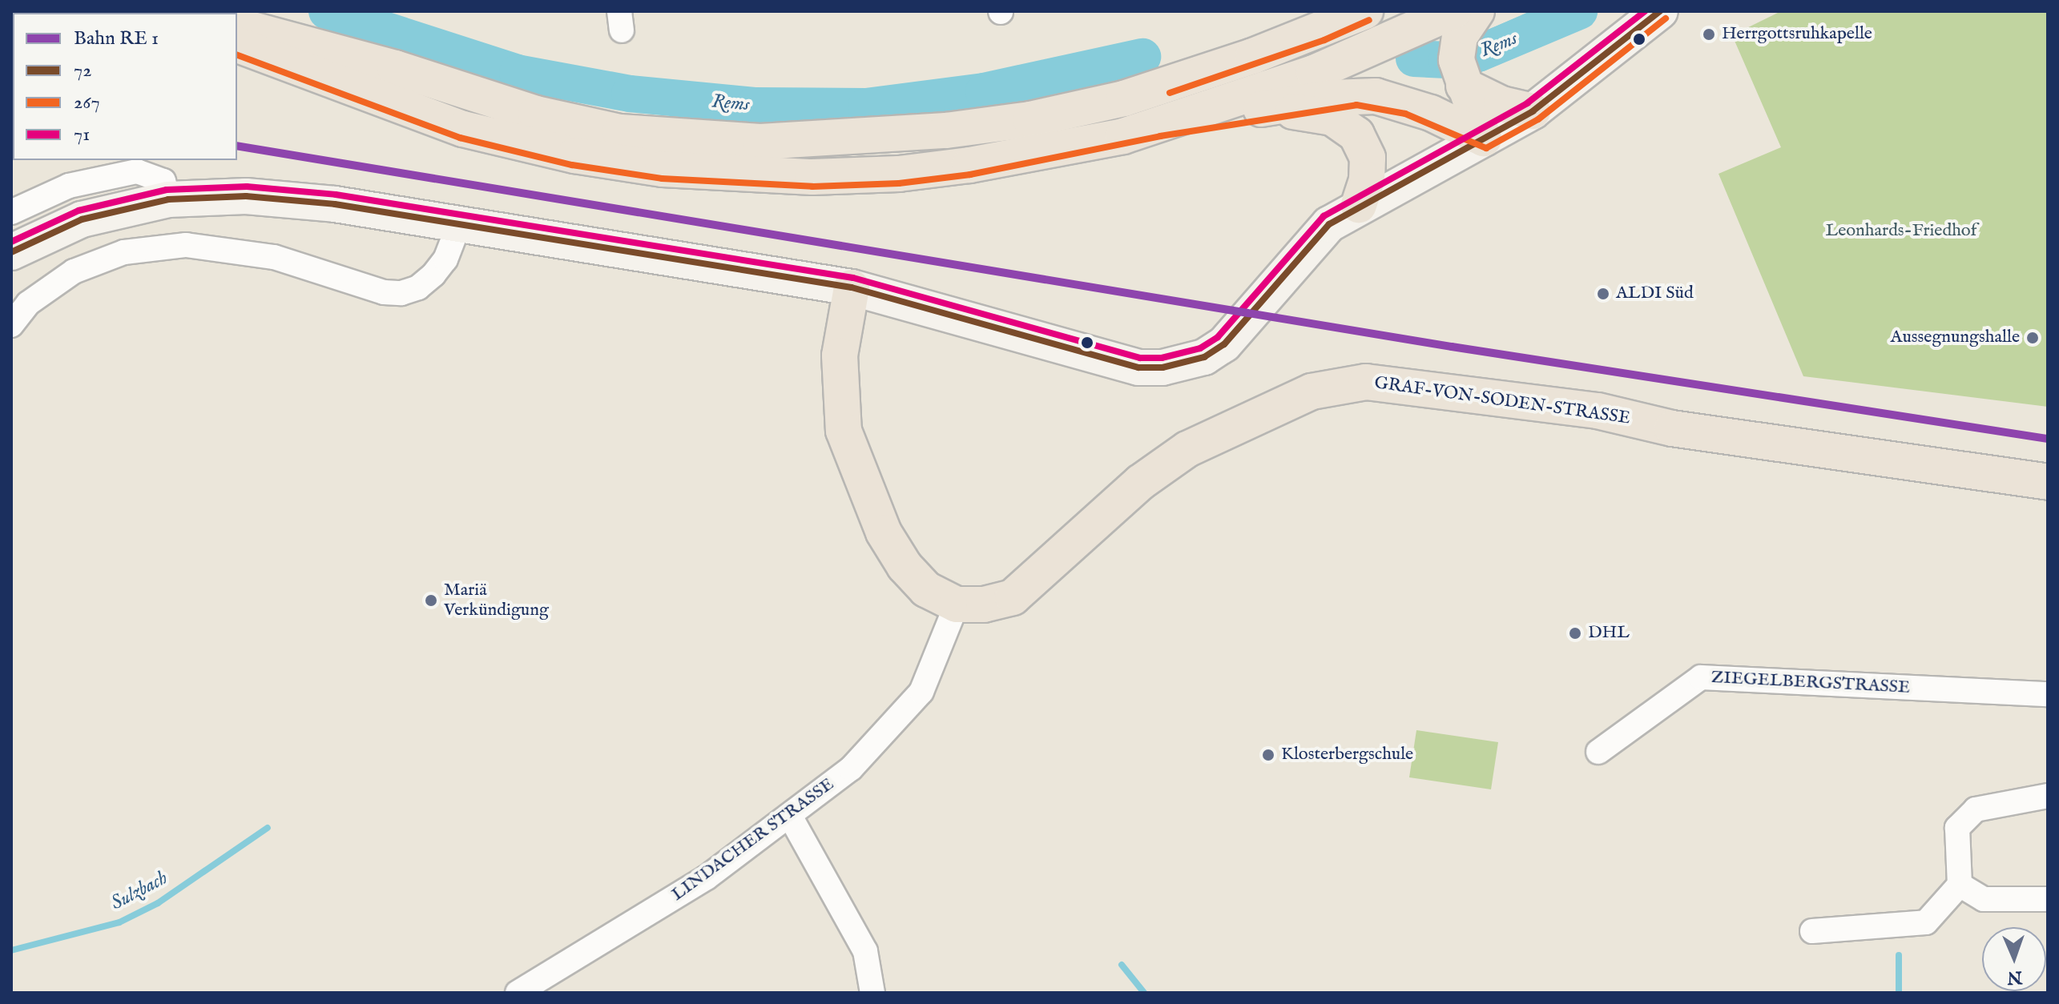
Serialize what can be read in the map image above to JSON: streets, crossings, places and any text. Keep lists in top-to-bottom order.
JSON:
{
  "streets": {
    "main road": ["GRAF-VON-SODEN-STRASSE"],
    "street": ["ZIEGELBERGSTRASSE", "LINDACHER STRASSE"]
  },
  "crossings": [
    ["GRAF-VON-SODEN-STRASSE", "LINDACHER STRASSE"]
  ],
  "water": ["Rems", "Sulzbach"],
  "parks": ["Leonhards-Friedhof"],
  "places": [
    "Herrgottsruhkapelle",
    "ALDI Süd",
    "Aussegnungshalle",
    "Mariä Verkündigung",
    "DHL",
    "Klosterbergschule"
  ],
  "lines": ["transit line 72", "transit line 71", "transit line 267"],
  "legend": [
    "Bahn RE 1",
    "72",
    "267",
    "71"
  ],
  "north": "bottom"
}
